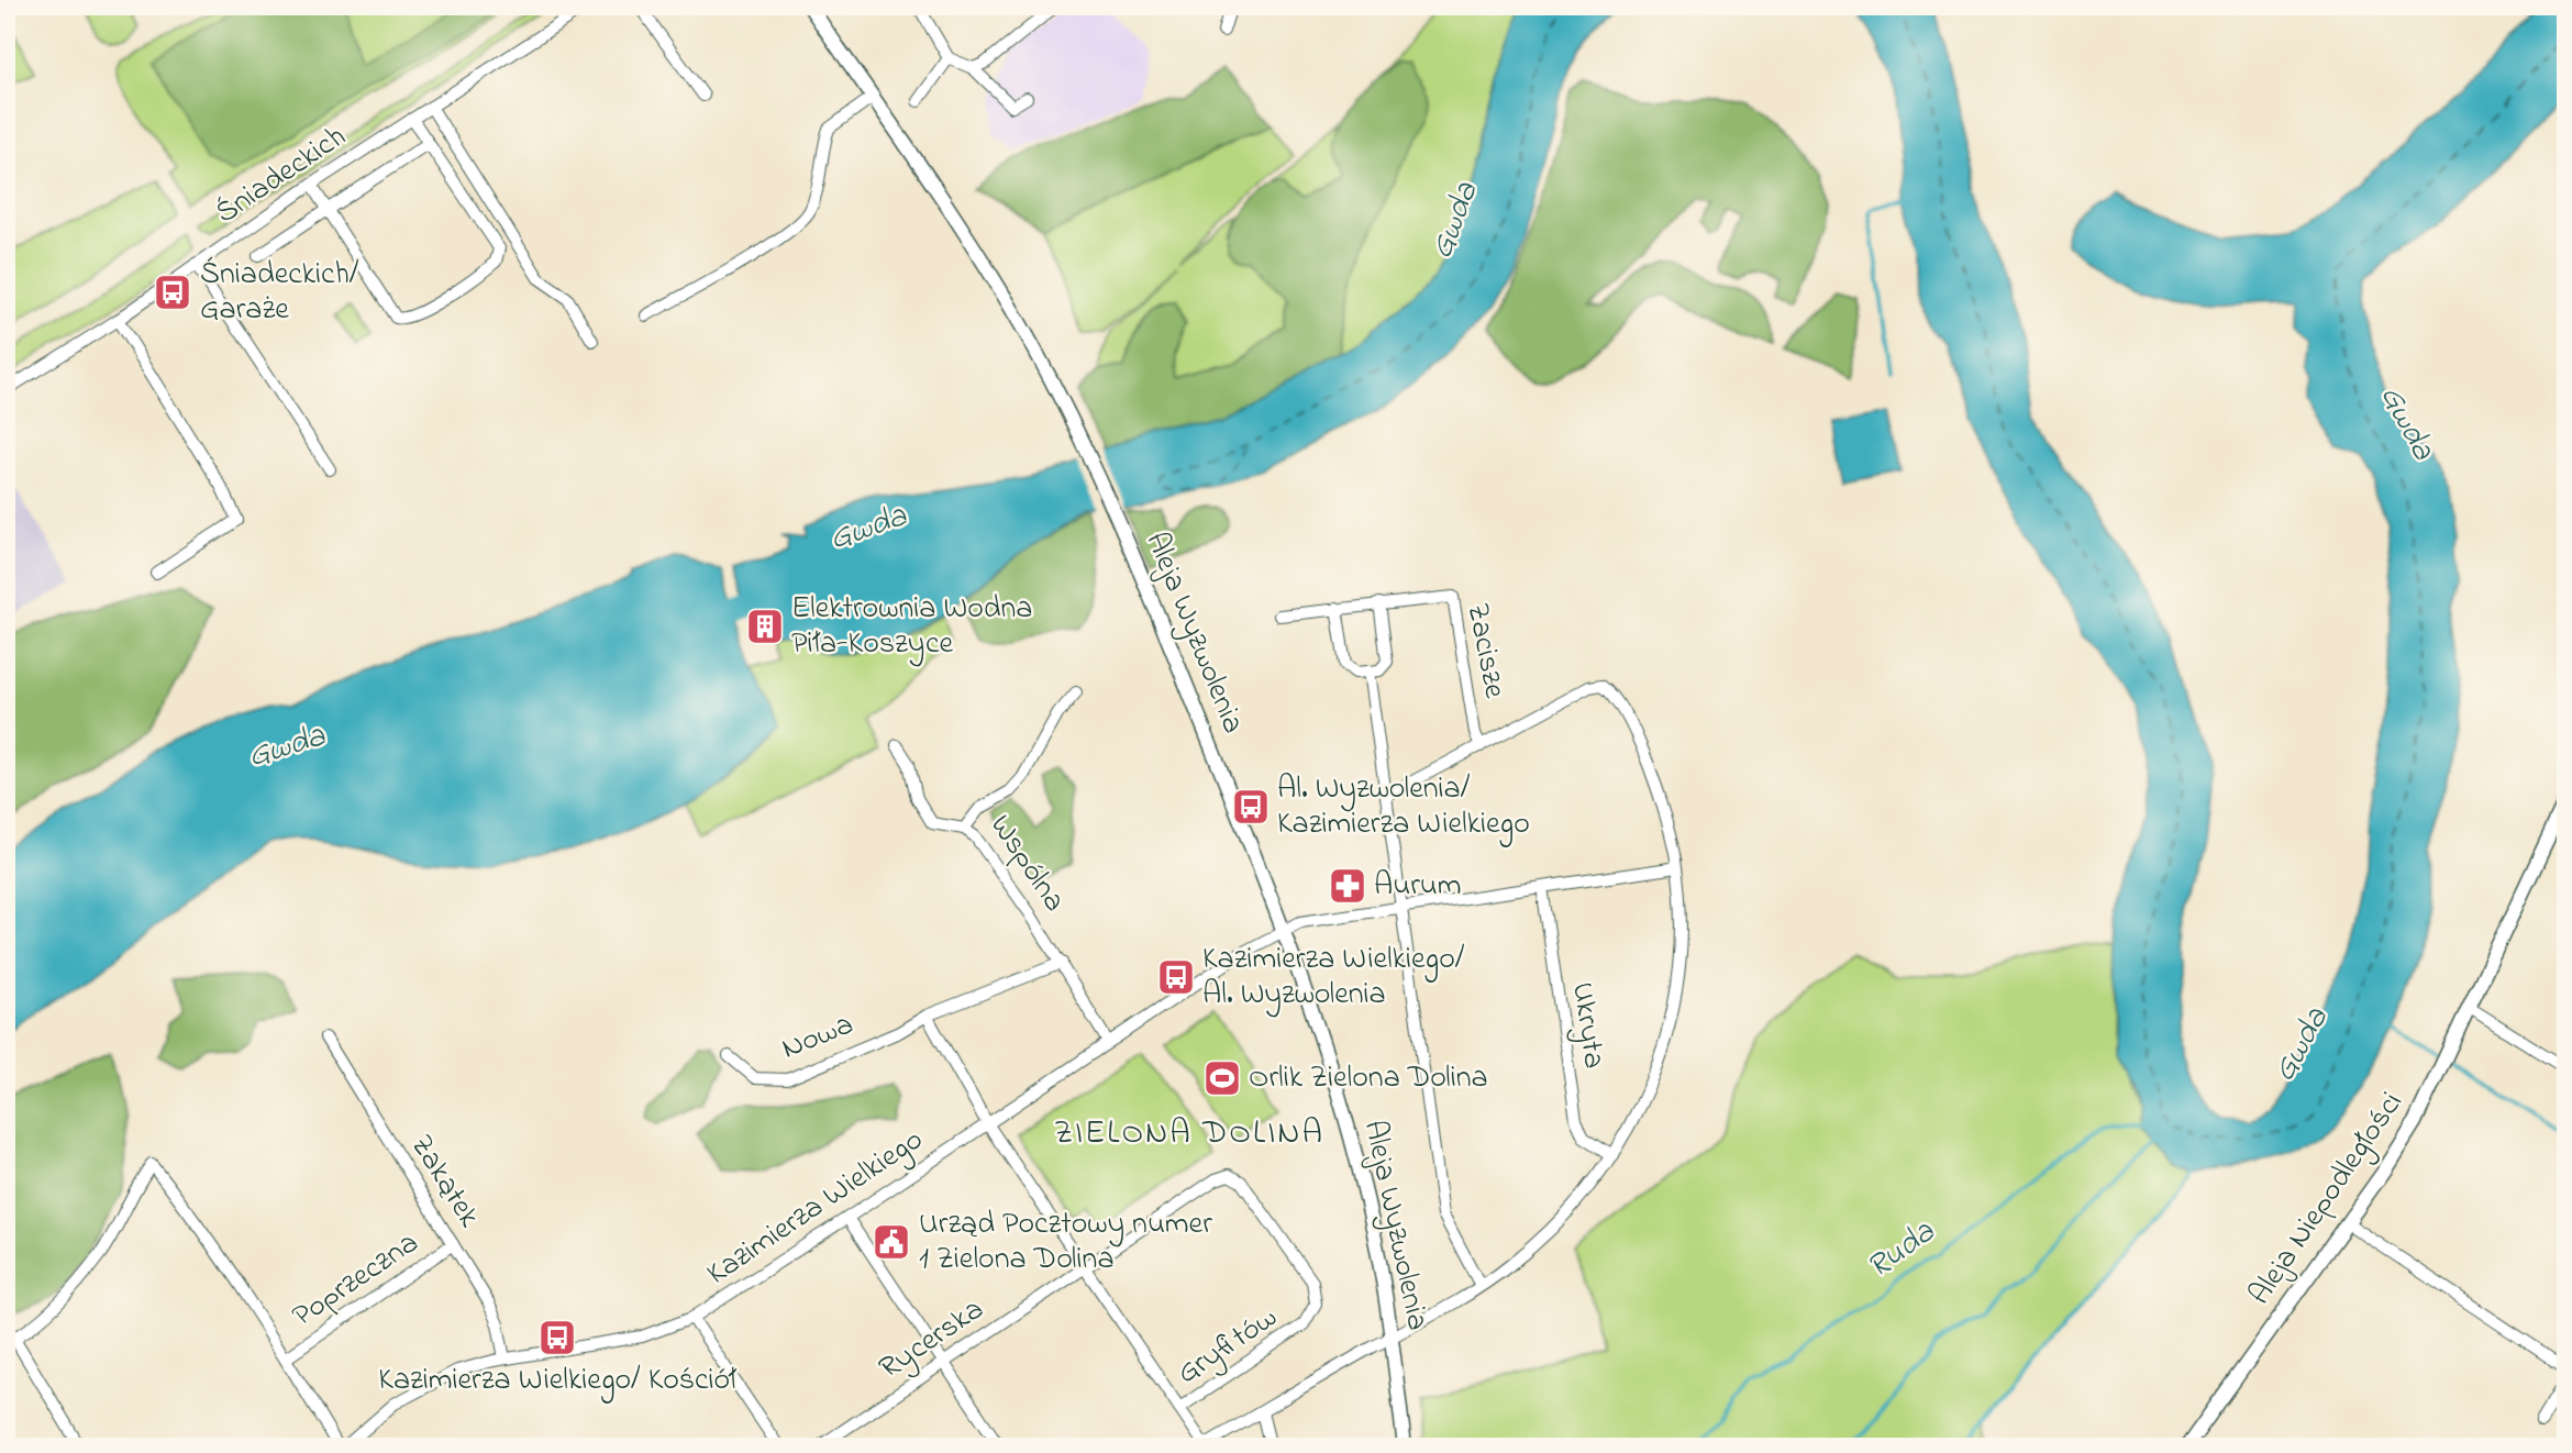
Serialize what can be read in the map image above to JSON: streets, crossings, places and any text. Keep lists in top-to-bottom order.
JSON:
{
  "streets": {
    "street": [
      "Śniadeckich",
      "Aleja Wyzwolenia",
      "Zacisze",
      "Wspólna",
      "Ukryta",
      "Nowa",
      "Zakątek",
      "Aleja Niepodległości",
      "Kazimierza Wielkiego",
      "Poprzeczna",
      "Rycerska",
      "Gryfitów"
    ]
  },
  "crossings": [
    ["Aleja Wyzwolenia", "Kazimierza Wielkiego"],
    ["Wspólna", "Nowa"],
    ["Wspólna", "Kazimierza Wielkiego"],
    ["Ukryta", "Kazimierza Wielkiego"],
    ["Zakątek", "Kazimierza Wielkiego"],
    ["Zakątek", "Poprzeczna"],
    ["Rycerska", "Gryfitów"]
  ],
  "districts": ["ZIELONA DOLINA"],
  "water": ["Gwda", "Ruda"],
  "places": {
    "bus stop": [
      "Śniadeckich/ Garaże",
      "Al. Wyzwolenia/ Kazimierza Wielkiego",
      "Kazimierza Wielkiego/ Al. Wyzwolenia",
      "Kazimierza Wielkiego/ Kościół"
    ],
    "building": ["Elektrownia Wodna Piła-Koszyce"],
    "pharmacy": ["Aurum"],
    "sports": ["Orlik Zielona Dolina"],
    "public building": ["Urząd Pocztowy numer 1 Zielona Dolina"]
  }
}
